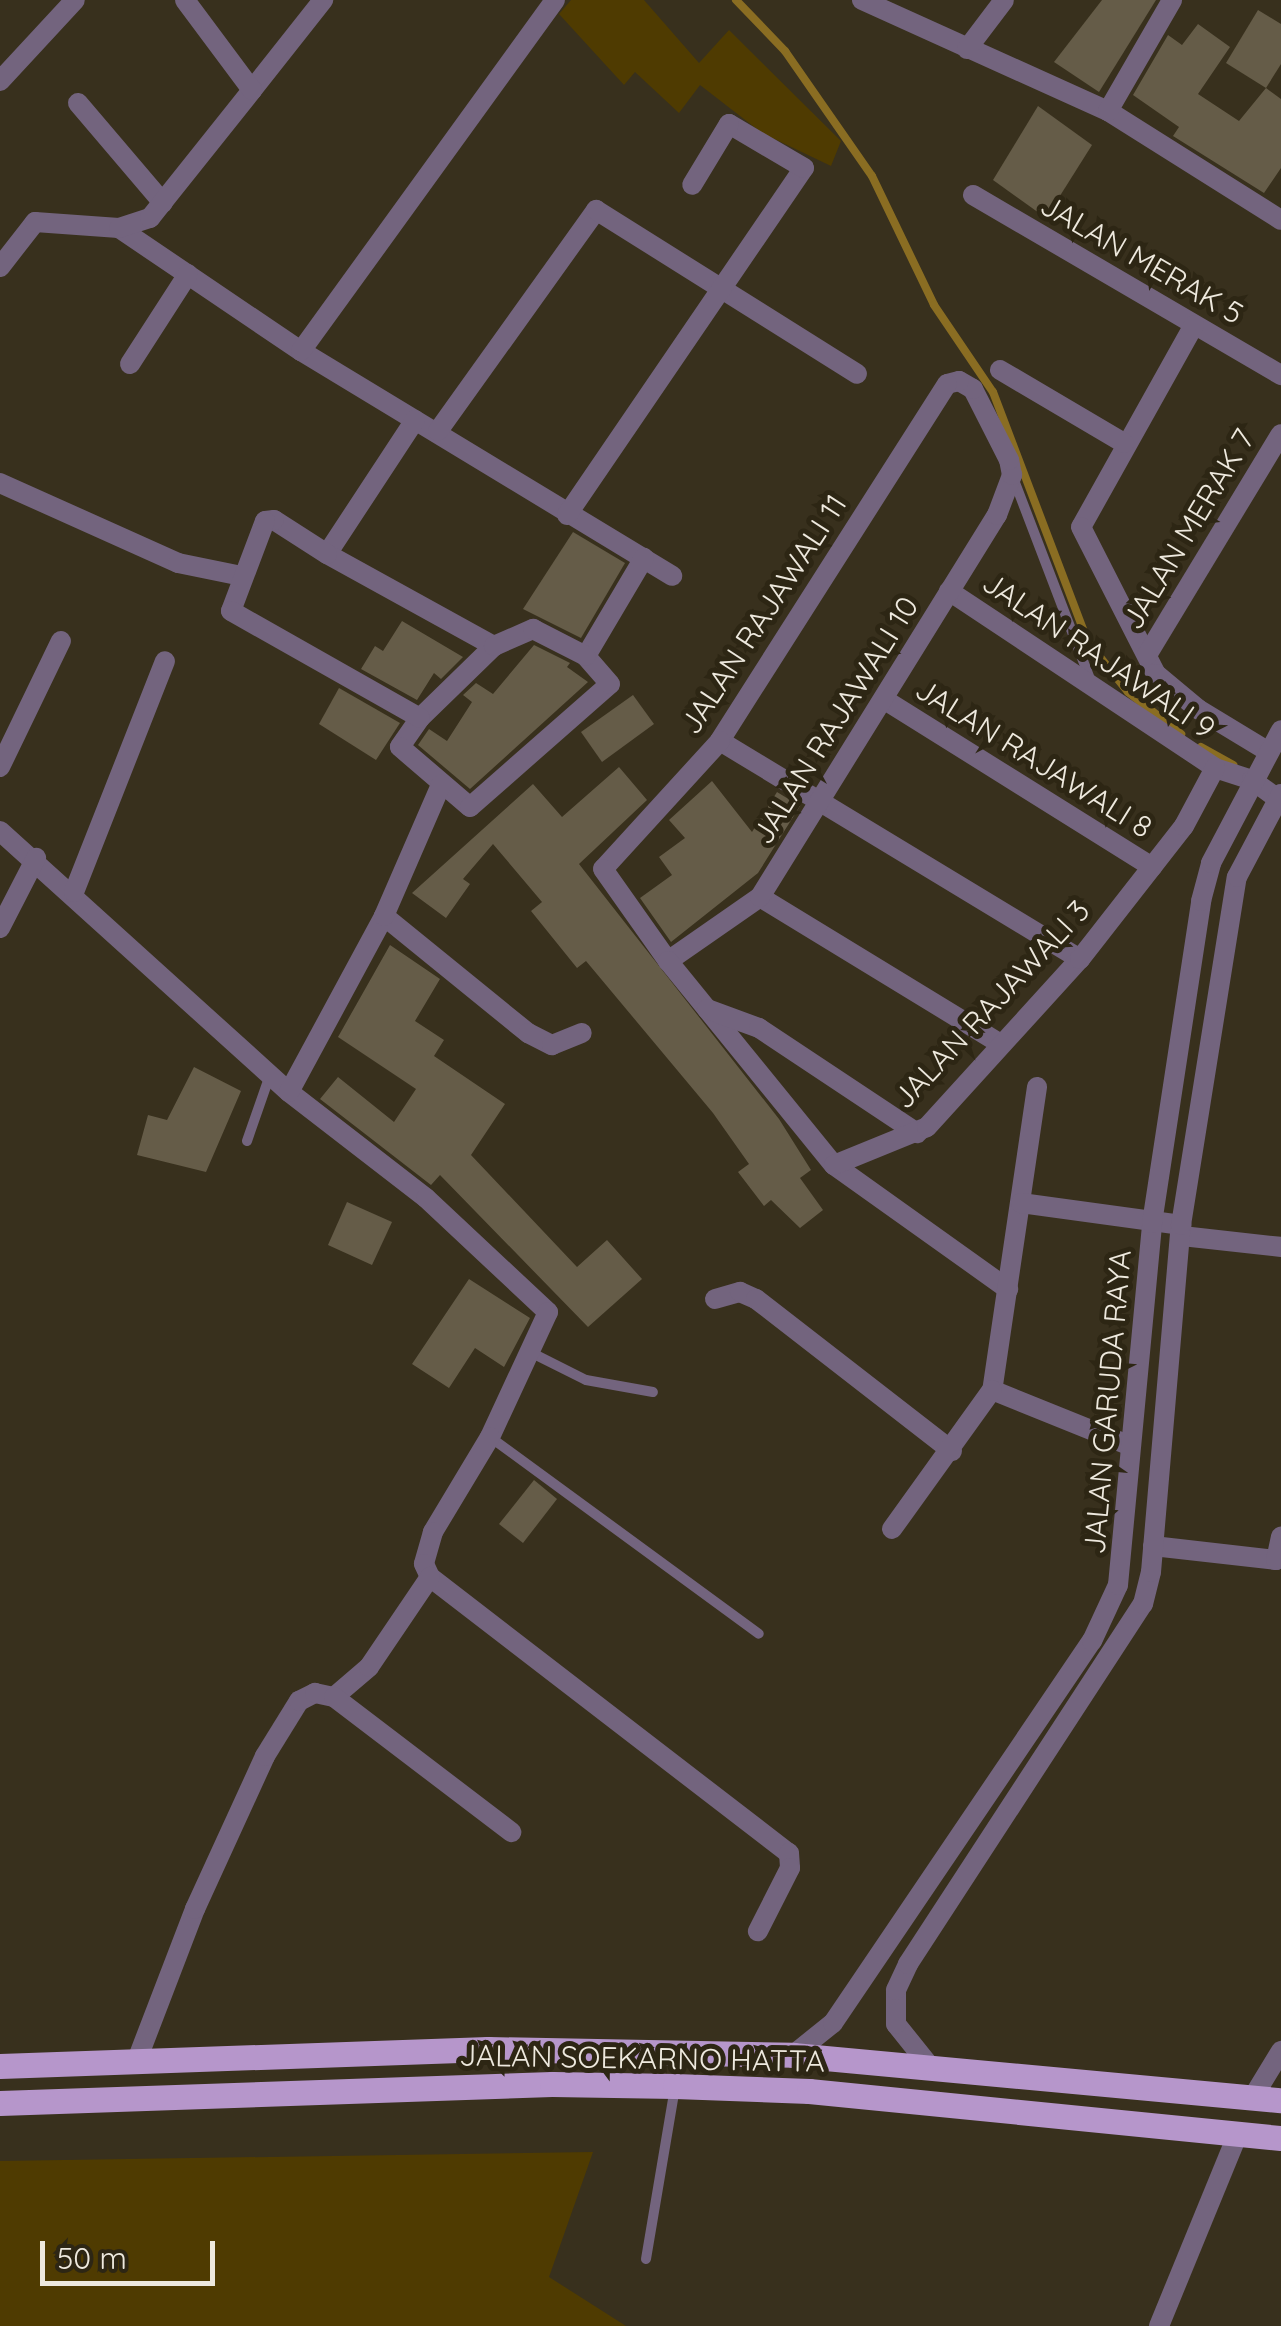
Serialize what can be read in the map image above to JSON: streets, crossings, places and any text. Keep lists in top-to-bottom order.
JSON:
{
  "streets": {
    "main road": ["JALAN SOEKARNO HATTA"],
    "street": [
      "JALAN MERAK 5",
      "JALAN MERAK 7",
      "JALAN RAJAWALI 11",
      "JALAN RAJAWALI 9",
      "JALAN RAJAWALI 10",
      "JALAN RAJAWALI 8",
      "JALAN RAJAWALI 3",
      "JALAN GARUDA RAYA"
    ]
  },
  "crossings": [
    ["JALAN RAJAWALI 11", "JALAN RAJAWALI 10"],
    ["JALAN RAJAWALI 9", "JALAN RAJAWALI 10"],
    ["JALAN RAJAWALI 9", "JALAN RAJAWALI 3"],
    ["JALAN RAJAWALI 9", "JALAN GARUDA RAYA"],
    ["JALAN RAJAWALI 10", "JALAN RAJAWALI 8"],
    ["JALAN RAJAWALI 8", "JALAN RAJAWALI 3"],
    ["JALAN GARUDA RAYA", "JALAN SOEKARNO HATTA"]
  ],
  "scale_bar": "50 m"
}
